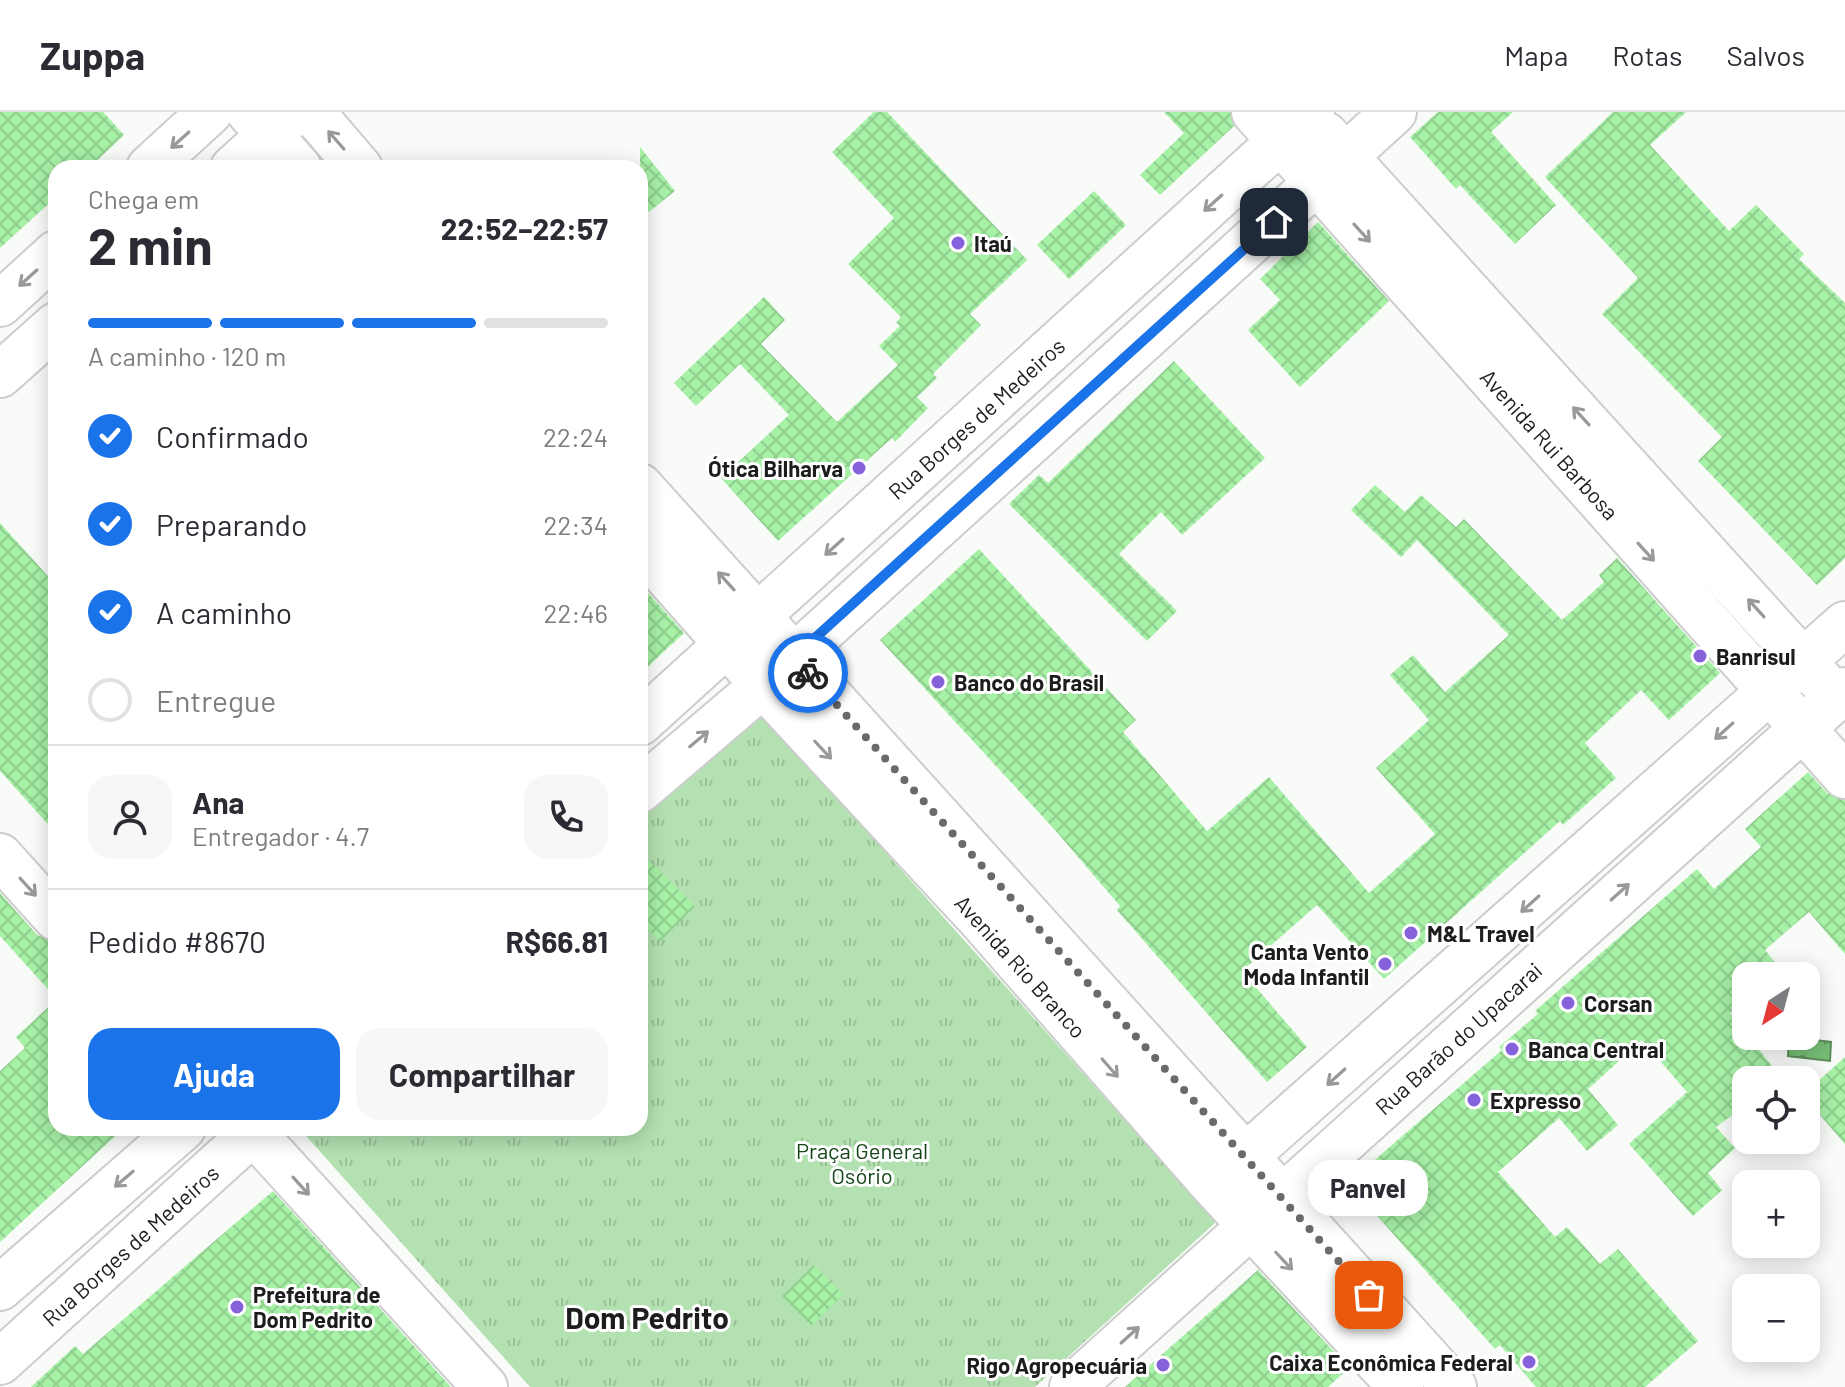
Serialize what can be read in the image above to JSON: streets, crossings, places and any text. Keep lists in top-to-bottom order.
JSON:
{
  "streets": {
    "street": [
      "Rua Borges de Medeiros",
      "Avenida Rui Barbosa",
      "Avenida Rio Branco",
      "Rua Barão do Upacarai"
    ]
  },
  "crossings": [
    ["Rua Borges de Medeiros", "Avenida Rui Barbosa"],
    ["Rua Borges de Medeiros", "Avenida Rio Branco"],
    ["Avenida Rui Barbosa", "Rua Barão do Upacarai"],
    ["Avenida Rio Branco", "Rua Barão do Upacarai"]
  ],
  "districts": ["Dom Pedrito"],
  "parks": ["Praça General Osório"],
  "places": [
    "Itaú",
    "Ótica Bilharva",
    "Banrisul",
    "Banco do Brasil",
    "M&L Travel",
    "Canta Vento Moda Infantil",
    "Corsan",
    "Banca Central",
    "Expresso",
    "Panvel",
    "Prefeitura de Dom Pedrito",
    "Caixa Econômica Federal",
    "Rigo Agropecuária"
  ],
  "north": "bottom left",
  "page": {
    "header": "Zuppa",
    "nav": ["Mapa", "Rotas", "Salvos"],
    "heading": ["2 min", "Chega em", "22:52–22:57"],
    "panel": [
      "Ana",
      "Entregador · 4.7",
      "Pedido #8670",
      "R$66.81"
    ],
    "bar": "A caminho · 120 m",
    "list": [
      ["Confirmado", "22:24"],
      ["Preparando", "22:34"],
      ["A caminho", "22:46"],
      "Entregue"
    ],
    "map_buttons": ["+", "−"],
    "buttons": ["Ajuda", "Compartilhar"],
    "bubble": "Panvel"
  }
}
